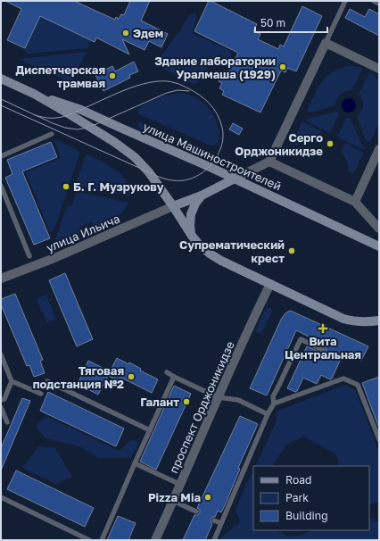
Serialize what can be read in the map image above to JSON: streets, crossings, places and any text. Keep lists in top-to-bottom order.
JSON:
{
  "streets": {
    "main road": ["улица Машиностроителей"],
    "street": ["улица Ильича", "проспект Орджоникидзе"]
  },
  "crossings": [
    ["улица Машиностроителей", "улица Ильича"],
    ["улица Машиностроителей", "проспект Орджоникидзе"]
  ],
  "places": {
    "other": [
      "Эдем",
      "Здание лаборатории Уралмаша (1929)",
      "Диспетчерская трамвая",
      "Серго Орджоникидзе",
      "Б. Г. Музрукову",
      "Супрематический крест",
      "Тяговая подстанция №2",
      "Галант",
      "Pizza Mia"
    ],
    "health": ["Вита Центральная"]
  },
  "legend": ["Road", "Park", "Building"],
  "scale_bar": "50 m"
}
